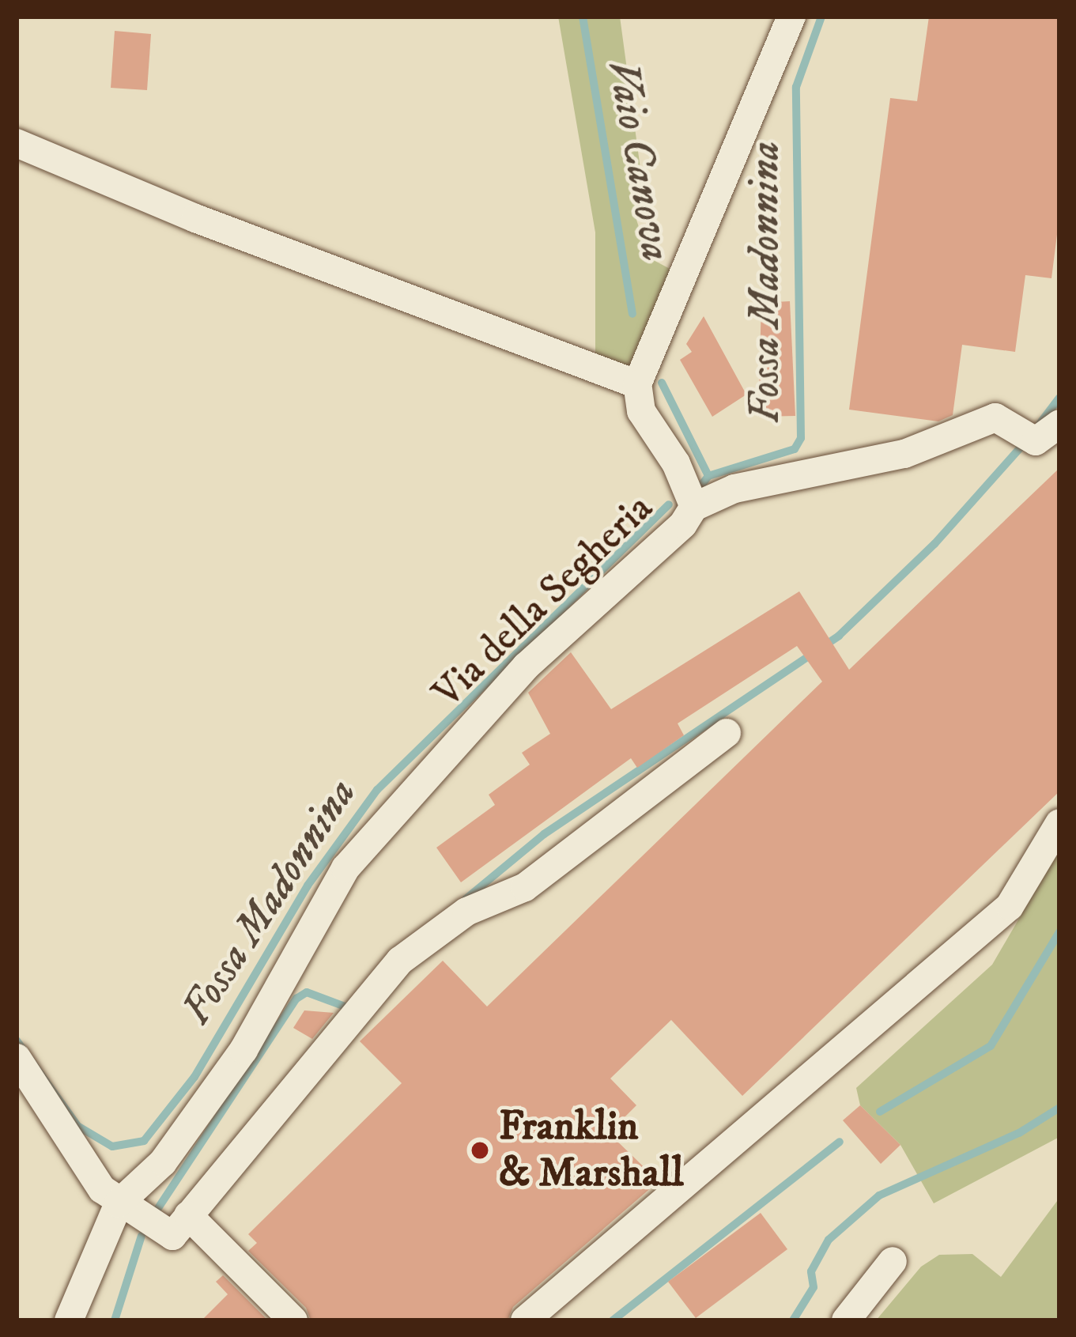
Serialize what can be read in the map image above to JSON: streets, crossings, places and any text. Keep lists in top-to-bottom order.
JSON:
{
  "streets": {
    "street": ["Via della Segheria"]
  },
  "water": ["Vaio Canova", "Fossa Madonnina"],
  "places": ["Franklin & Marshall"]
}
